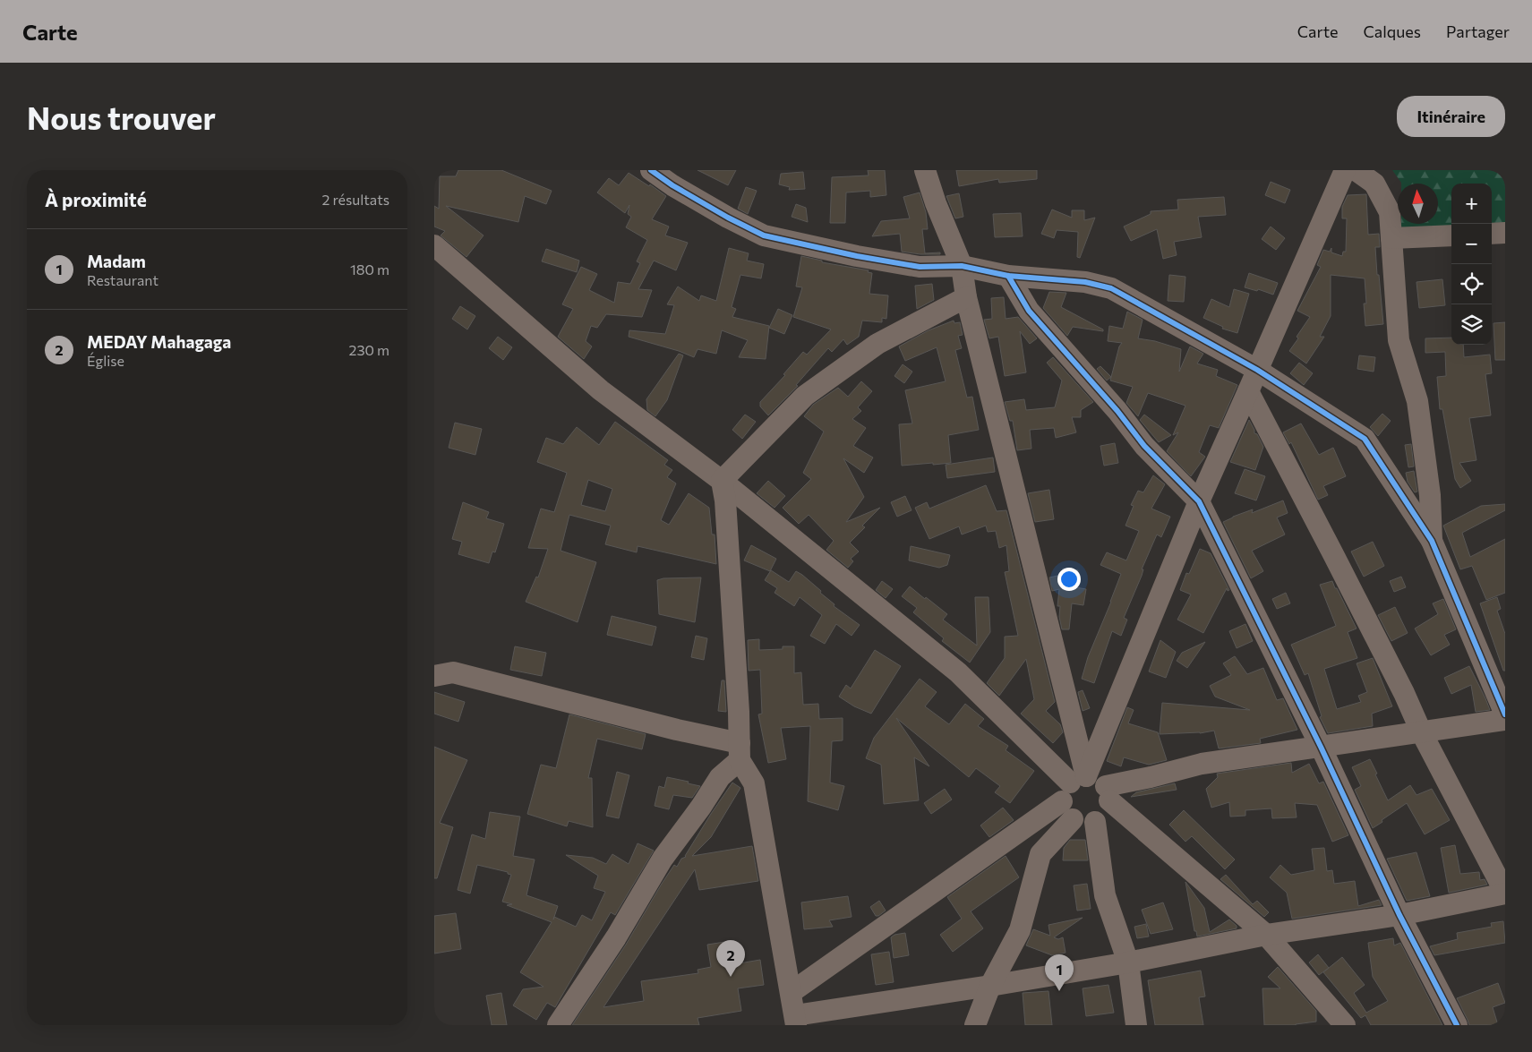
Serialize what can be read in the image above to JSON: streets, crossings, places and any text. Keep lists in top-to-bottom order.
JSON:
{
  "north": "top",
  "page": {
    "header": "Carte",
    "nav": ["Carte", "Calques", "Partager"],
    "buttons": "Itinéraire",
    "title": "Nous trouver",
    "heading": ["À proximité", "2 résultats"],
    "map_buttons": ["+", "−"],
    "list": [
      {
        "mark": "1",
        "name": "Madam",
        "note": "Restaurant",
        "value": "180 m"
      },
      {
        "mark": "2",
        "name": "MEDAY Mahagaga",
        "note": "Église",
        "value": "230 m"
      }
    ],
    "pins": ["2", "1"]
  }
}
